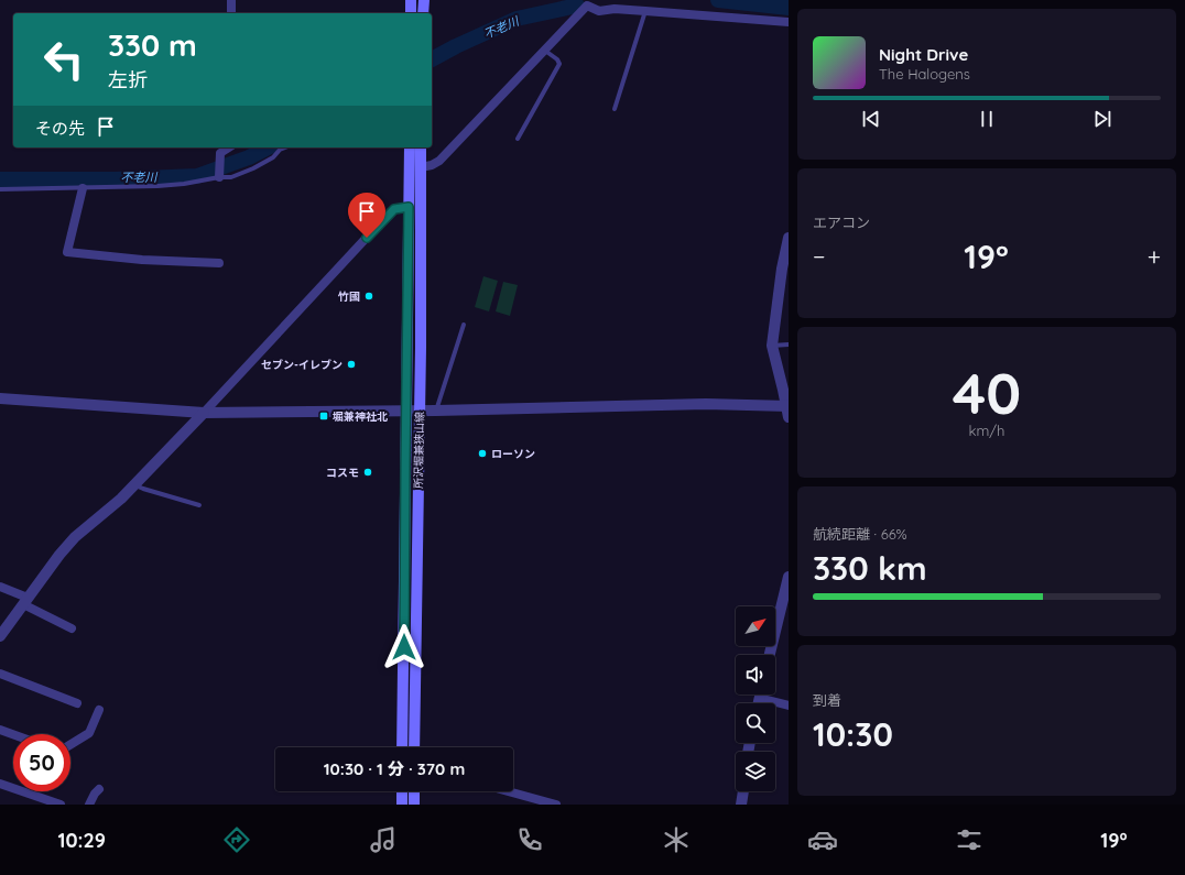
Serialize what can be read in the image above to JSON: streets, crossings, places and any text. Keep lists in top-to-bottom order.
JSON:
{
  "streets": {
    "main road": ["所沢堀兼狭山線"]
  },
  "water": ["不老川"],
  "places": {
    "other": [
      "竹國",
      "セブン-イレブン",
      "ローソン",
      "コスモ"
    ],
    "transit": ["堀兼神社北"]
  },
  "north": "top right",
  "page": {
    "turn": ["330 m", "左折"],
    "song": ["Night Drive", "The Halogens"],
    "then": "その先",
    "tile": [
      "エアコン",
      ["40", "km/h"],
      ["航続距離 · 66%", "330 km"],
      ["到着", "10:30"]
    ],
    "heat": ["−", "19°", "+"],
    "limit": "50",
    "trip": "10:30 · 1 分 · 370 m",
    "tabs": ["10:29", "19°"]
  }
}
